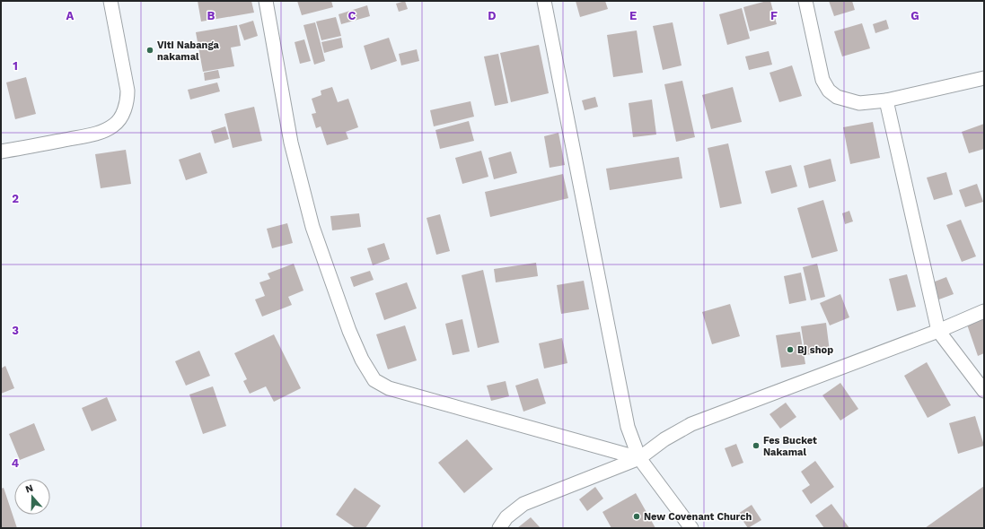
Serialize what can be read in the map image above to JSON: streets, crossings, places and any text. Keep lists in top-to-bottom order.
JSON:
{
  "places": [
    "Viti Nabanga nakamal",
    "Bj shop",
    "Fes Bucket Nakamal",
    "New Covenant Church"
  ],
  "north": "top",
  "grid": {
    "columns": [
      "A",
      "B",
      "C",
      "D",
      "E",
      "F",
      "G"
    ],
    "rows": [
      "1",
      "2",
      "3",
      "4"
    ]
  }
}
